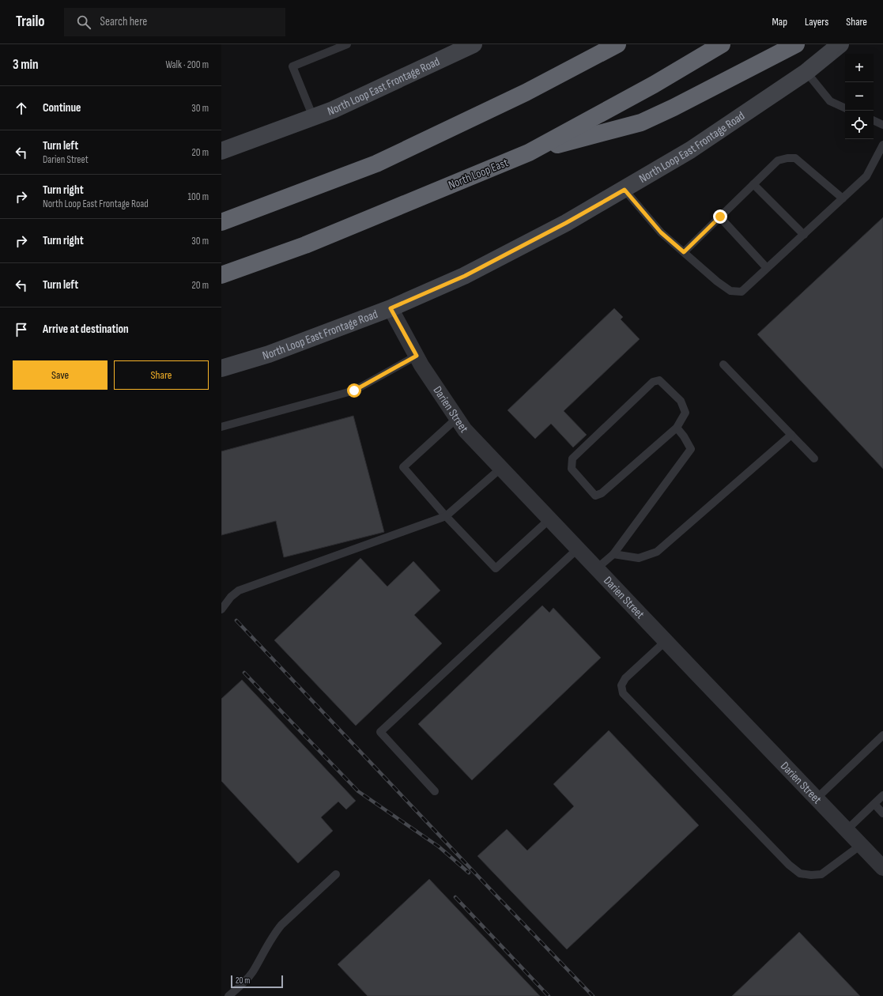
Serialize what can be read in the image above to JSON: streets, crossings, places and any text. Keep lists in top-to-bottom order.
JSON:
{
  "streets": {
    "highway": ["North Loop East"],
    "main road": ["North Loop East Frontage Road"],
    "street": ["Darien Street"]
  },
  "crossings": [
    ["North Loop East Frontage Road", "Darien Street"]
  ],
  "scale_bar": "20 m",
  "page": {
    "header": "Trailo",
    "search": "Search here",
    "nav": ["Map", "Layers", "Share"],
    "heading": ["3 min", "Walk · 200 m"],
    "map_buttons": ["+", "−"],
    "list": [
      ["Continue", "30 m"],
      ["Turn left", "Darien Street", "20 m"],
      ["Turn right", "North Loop East Frontage Road", "100 m"],
      ["Turn right", "30 m"],
      ["Turn left", "20 m"],
      "Arrive at destination"
    ],
    "buttons": ["Save", "Share"],
    "scale": "20 m"
  }
}
